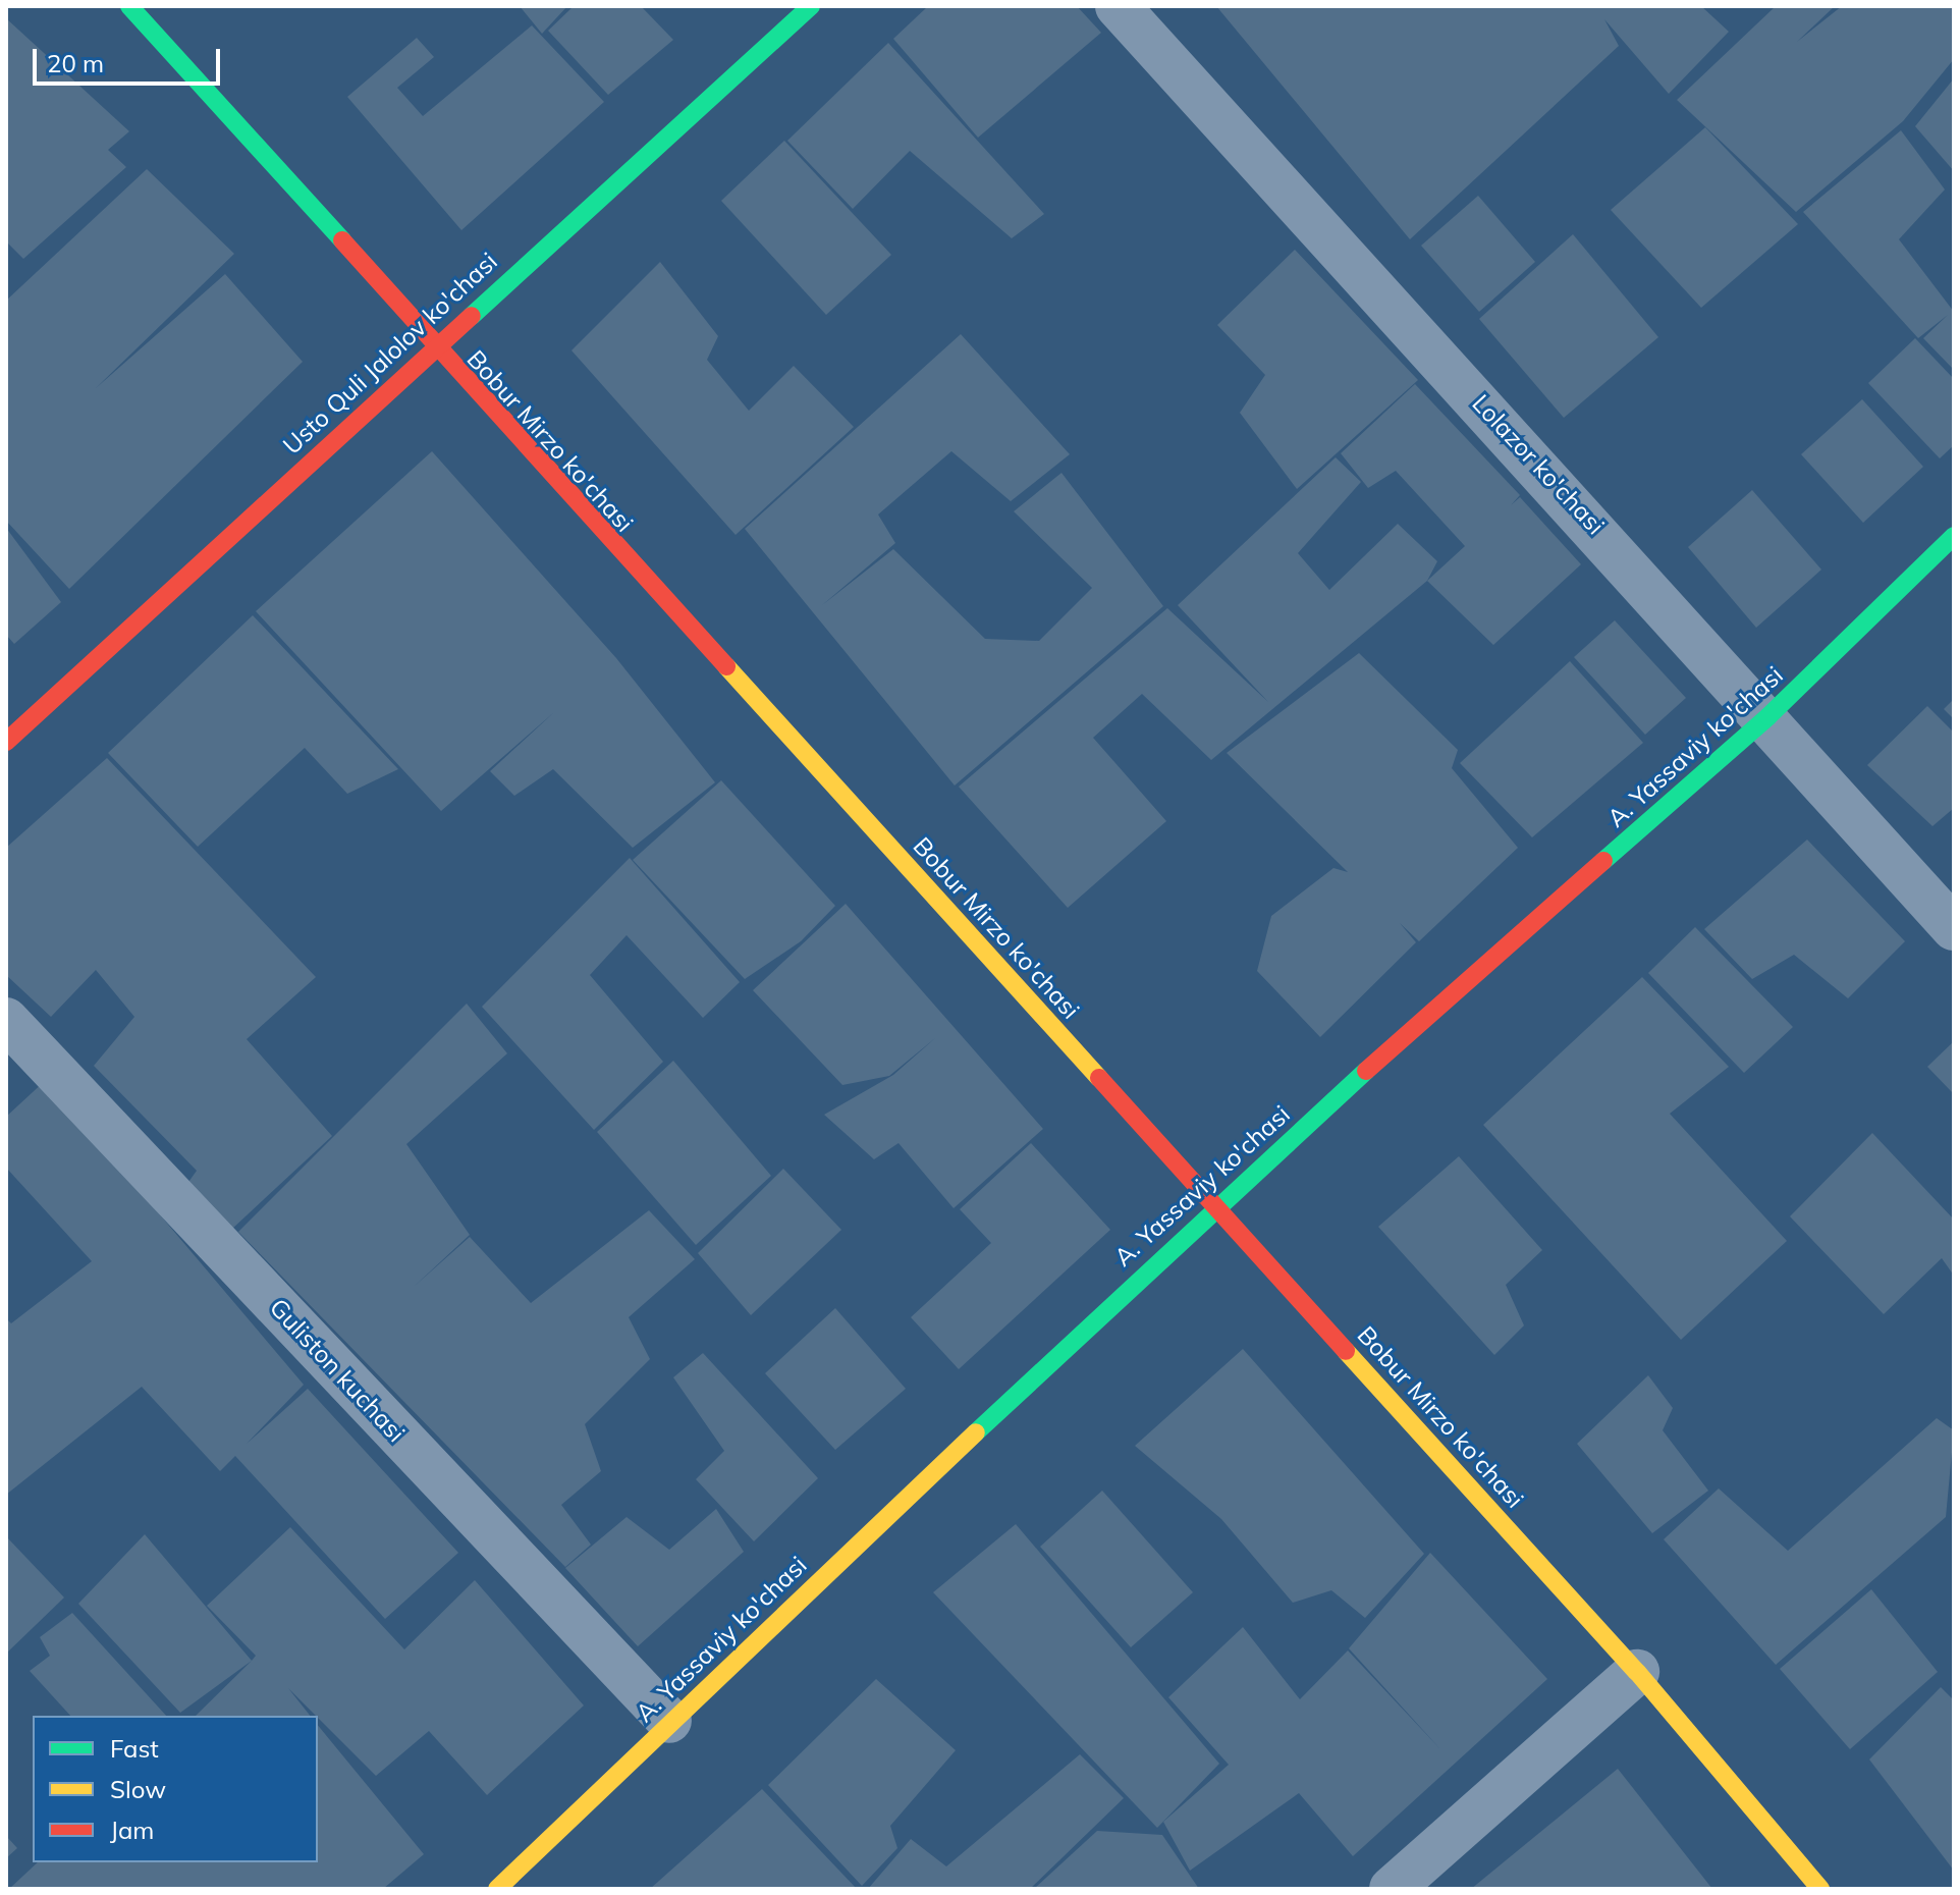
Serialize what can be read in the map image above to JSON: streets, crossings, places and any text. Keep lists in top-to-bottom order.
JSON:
{
  "streets": {
    "street": [
      "Usto Quli Jalolov ko'chasi",
      "Bobur Mirzo ko'chasi",
      "Lolazor ko'chasi",
      "A. Yassaviy ko'chasi",
      "Guliston kuchasi"
    ]
  },
  "crossings": [
    ["Usto Quli Jalolov ko'chasi", "Bobur Mirzo ko'chasi"],
    ["Bobur Mirzo ko'chasi", "A. Yassaviy ko'chasi"],
    ["Lolazor ko'chasi", "A. Yassaviy ko'chasi"],
    ["A. Yassaviy ko'chasi", "Guliston kuchasi"]
  ],
  "legend": ["Fast", "Slow", "Jam"],
  "scale_bar": "20 m"
}
